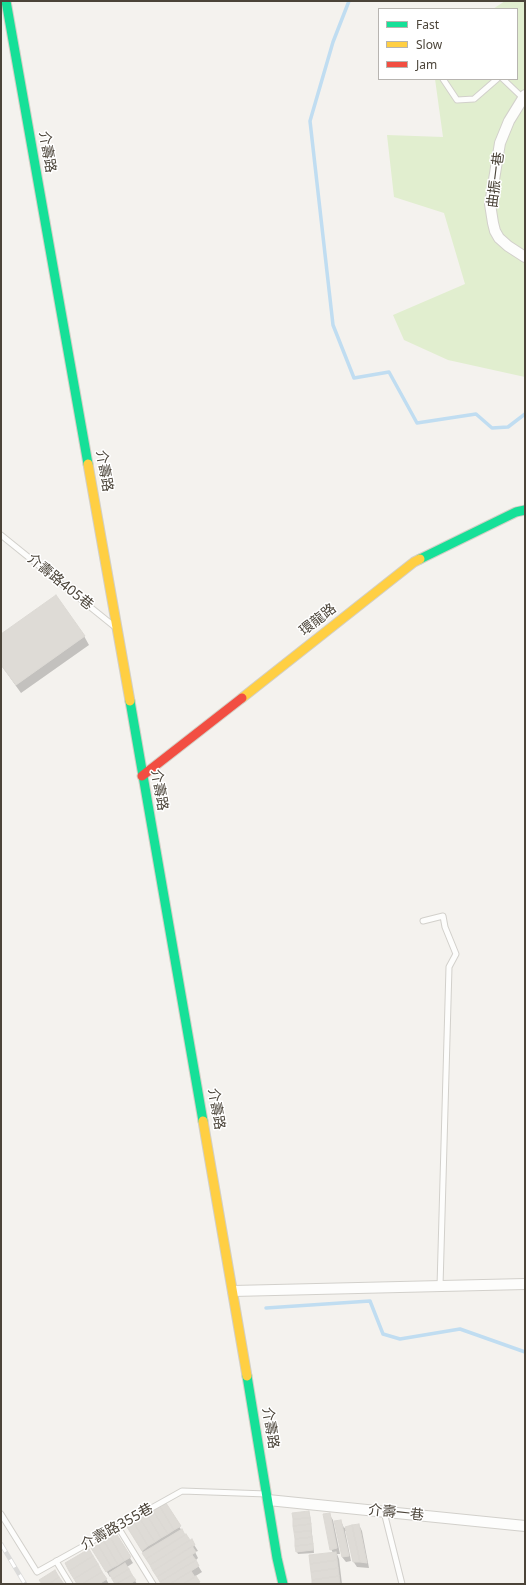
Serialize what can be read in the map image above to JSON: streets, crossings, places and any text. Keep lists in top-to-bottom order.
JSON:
{
  "streets": {
    "main road": ["介壽路", "環龍路"],
    "street": ["曲振一巷", "介壽一巷"],
    "lane": ["介壽路405巷", "介壽路355巷"]
  },
  "crossings": [
    ["介壽路", "介壽路405巷"],
    ["介壽路", "環龍路"],
    ["介壽路", "介壽一巷"],
    ["介壽路", "介壽路355巷"],
    ["介壽一巷", "介壽路355巷"]
  ],
  "legend": ["Fast", "Slow", "Jam"]
}
